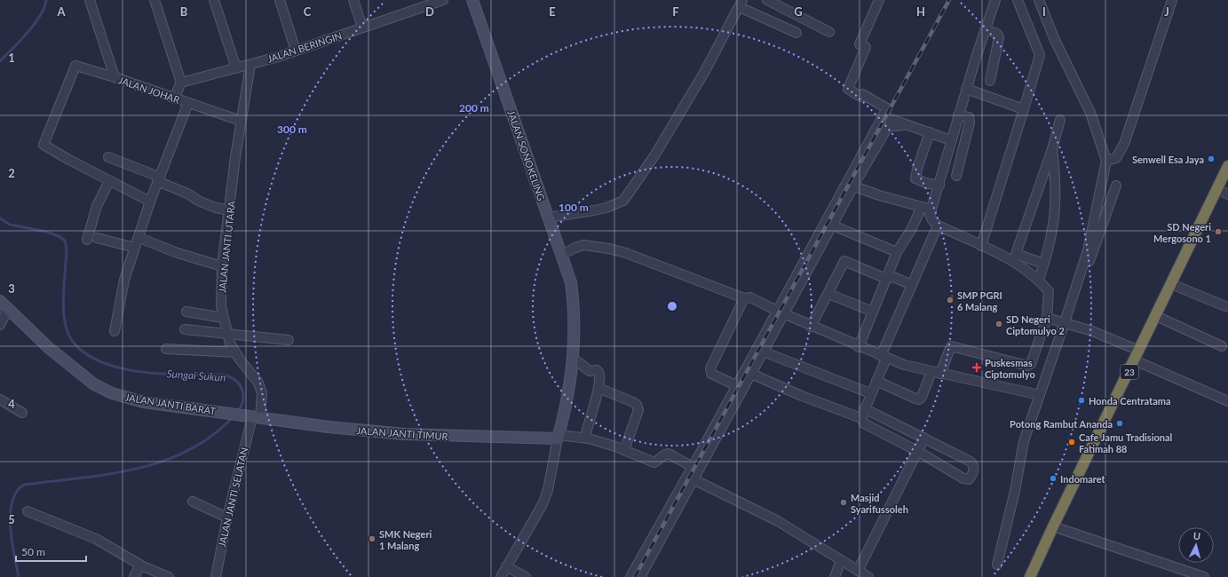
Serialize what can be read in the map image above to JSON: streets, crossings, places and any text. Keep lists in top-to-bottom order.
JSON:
{
  "streets": {
    "highway": ["23"],
    "street": [
      "JALAN BERINGIN",
      "JALAN JOHAR",
      "JALAN SONOKELING",
      "JALAN JANTI UTARA",
      "JALAN JANTI BARAT",
      "JALAN JANTI TIMUR",
      "JALAN JANTI SELATAN"
    ]
  },
  "crossings": [
    ["JALAN BERINGIN", "JALAN JANTI UTARA"],
    ["JALAN JOHAR", "JALAN JANTI UTARA"],
    ["JALAN SONOKELING", "JALAN JANTI TIMUR"],
    ["JALAN JANTI UTARA", "JALAN JANTI BARAT"],
    ["JALAN JANTI UTARA", "JALAN JANTI TIMUR"],
    ["JALAN JANTI UTARA", "JALAN JANTI SELATAN"],
    ["JALAN JANTI BARAT", "JALAN JANTI TIMUR"],
    ["JALAN JANTI BARAT", "JALAN JANTI SELATAN"],
    ["JALAN JANTI TIMUR", "JALAN JANTI SELATAN"]
  ],
  "water": ["Sungai Sukun"],
  "places": {
    "other": [
      "Senwell Esa Jaya",
      "SD Negeri Mergosono 1",
      "SMP PGRI 6 Malang",
      "SD Negeri Ciptomulyo 2",
      "Honda Centratama",
      "Potong Rambut Ananda",
      "Cafe Jamu Tradisional Fatimah 88",
      "Indomaret",
      "Masjid Syarifussoleh",
      "SMK Negeri 1 Malang"
    ],
    "health": ["Puskesmas Ciptomulyo"]
  },
  "scale_bar": "50 m",
  "north": "top",
  "grid": {
    "columns": [
      "A",
      "B",
      "C",
      "D",
      "E",
      "F",
      "G",
      "H",
      "I",
      "J"
    ],
    "rows": [
      "1",
      "2",
      "3",
      "4",
      "5"
    ]
  },
  "rings": ["200 m", "300 m", "100 m"]
}
